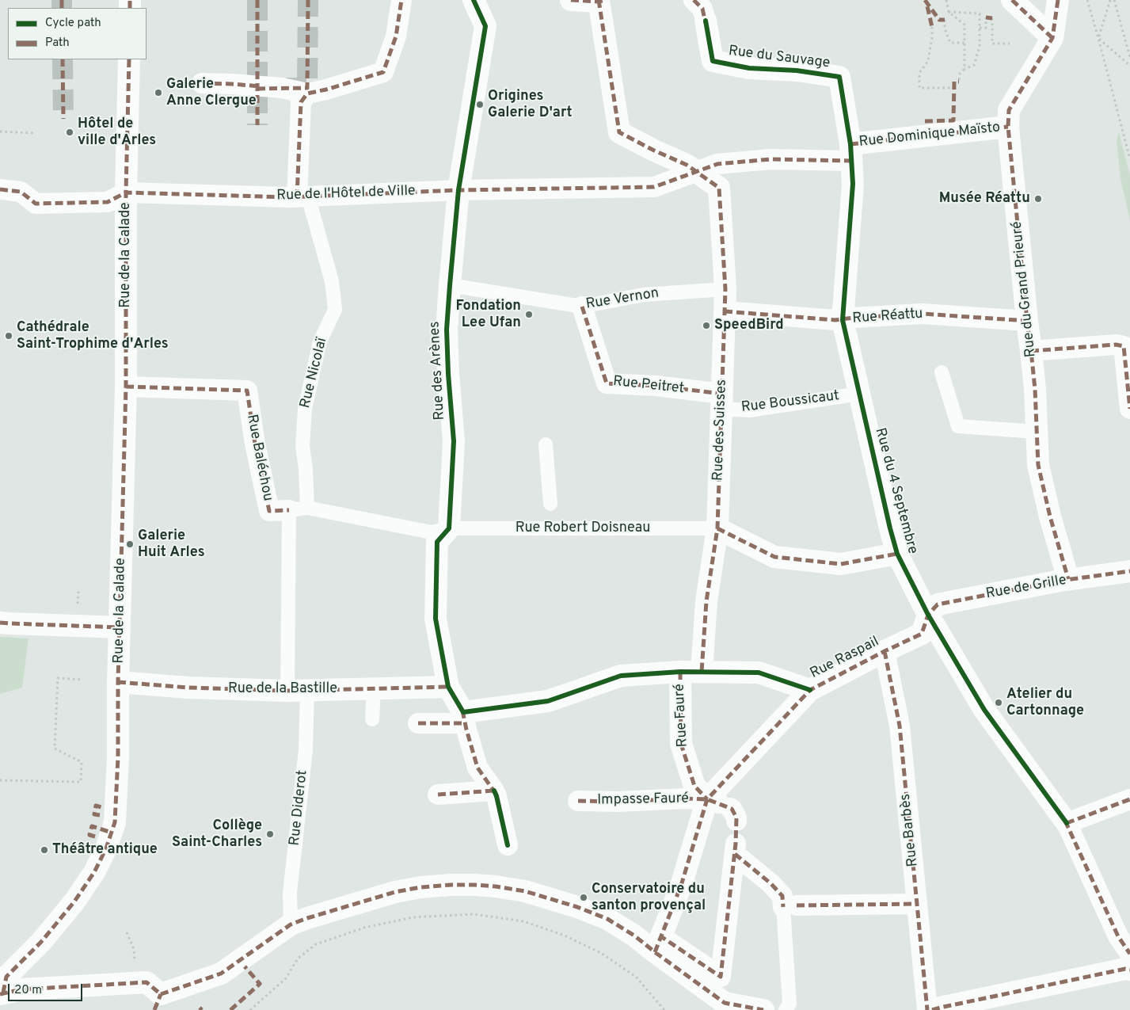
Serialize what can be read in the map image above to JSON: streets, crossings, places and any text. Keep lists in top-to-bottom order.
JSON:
{
  "streets": {
    "street": [
      "Rue du Sauvage",
      "Rue Dominique Maïsto",
      "Rue de l'Hôtel de Ville",
      "Rue de la Calade",
      "Rue du Grand Prieuré",
      "Rue Réattu",
      "Rue des Arènes",
      "Rue Peitret",
      "Rue des Suisses",
      "Rue Baléchou",
      "Rue du 4 Septembre",
      "Rue de Grille",
      "Rue Raspail",
      "Rue de la Bastille",
      "Rue Fauré",
      "Impasse Fauré",
      "Rue Barbès"
    ],
    "lane": [
      "Rue Vernon",
      "Rue Nicolaï",
      "Rue Boussicaut",
      "Rue Robert Doisneau",
      "Rue Diderot"
    ]
  },
  "crossings": [
    ["Rue du Sauvage", "Rue Dominique Maïsto"],
    ["Rue du Sauvage", "Rue du 4 Septembre"],
    ["Rue Dominique Maïsto", "Rue de l'Hôtel de Ville"],
    ["Rue Dominique Maïsto", "Rue du Grand Prieuré"],
    ["Rue Dominique Maïsto", "Rue des Suisses"],
    ["Rue Dominique Maïsto", "Rue du 4 Septembre"],
    ["Rue de l'Hôtel de Ville", "Rue de la Calade"],
    ["Rue de l'Hôtel de Ville", "Rue des Arènes"],
    ["Rue de l'Hôtel de Ville", "Rue Nicolaï"],
    ["Rue de l'Hôtel de Ville", "Rue des Suisses"],
    ["Rue de la Calade", "Rue Baléchou"],
    ["Rue de la Calade", "Rue de la Bastille"],
    ["Rue du Grand Prieuré", "Rue Réattu"],
    ["Rue du Grand Prieuré", "Rue de Grille"],
    ["Rue Vernon", "Rue des Arènes"],
    ["Rue Vernon", "Rue Peitret"],
    ["Rue Vernon", "Rue des Suisses"],
    ["Rue Réattu", "Rue des Suisses"],
    ["Rue Réattu", "Rue du 4 Septembre"],
    ["Rue des Arènes", "Rue Baléchou"],
    ["Rue des Arènes", "Rue Robert Doisneau"],
    ["Rue Nicolaï", "Rue Baléchou"],
    ["Rue Nicolaï", "Rue Diderot"],
    ["Rue Peitret", "Rue Boussicaut"],
    ["Rue Peitret", "Rue des Suisses"],
    ["Rue Boussicaut", "Rue des Suisses"],
    ["Rue Boussicaut", "Rue du 4 Septembre"],
    ["Rue des Suisses", "Rue Robert Doisneau"],
    ["Rue Baléchou", "Rue Robert Doisneau"],
    ["Rue Baléchou", "Rue Diderot"],
    ["Rue du 4 Septembre", "Rue de Grille"],
    ["Rue du 4 Septembre", "Rue Raspail"],
    ["Rue de Grille", "Rue Raspail"],
    ["Rue Raspail", "Rue Fauré"],
    ["Rue Raspail", "Impasse Fauré"],
    ["Rue Raspail", "Rue Barbès"],
    ["Rue de la Bastille", "Rue Diderot"],
    ["Rue Fauré", "Impasse Fauré"]
  ],
  "places": [
    "Galerie Anne Clergue",
    "Origines Galerie D'art",
    "Hôtel de ville d'Arles",
    "Musée Réattu",
    "Fondation Lee Ufan",
    "SpeedBird",
    "Cathédrale Saint-Trophime d'Arles",
    "Galerie Huit Arles",
    "Atelier du Cartonnage",
    "Collège Saint-Charles",
    "Théâtre antique",
    "Conservatoire du santon provençal"
  ],
  "legend": ["Cycle path", "Path"],
  "scale_bar": "20 m"
}
